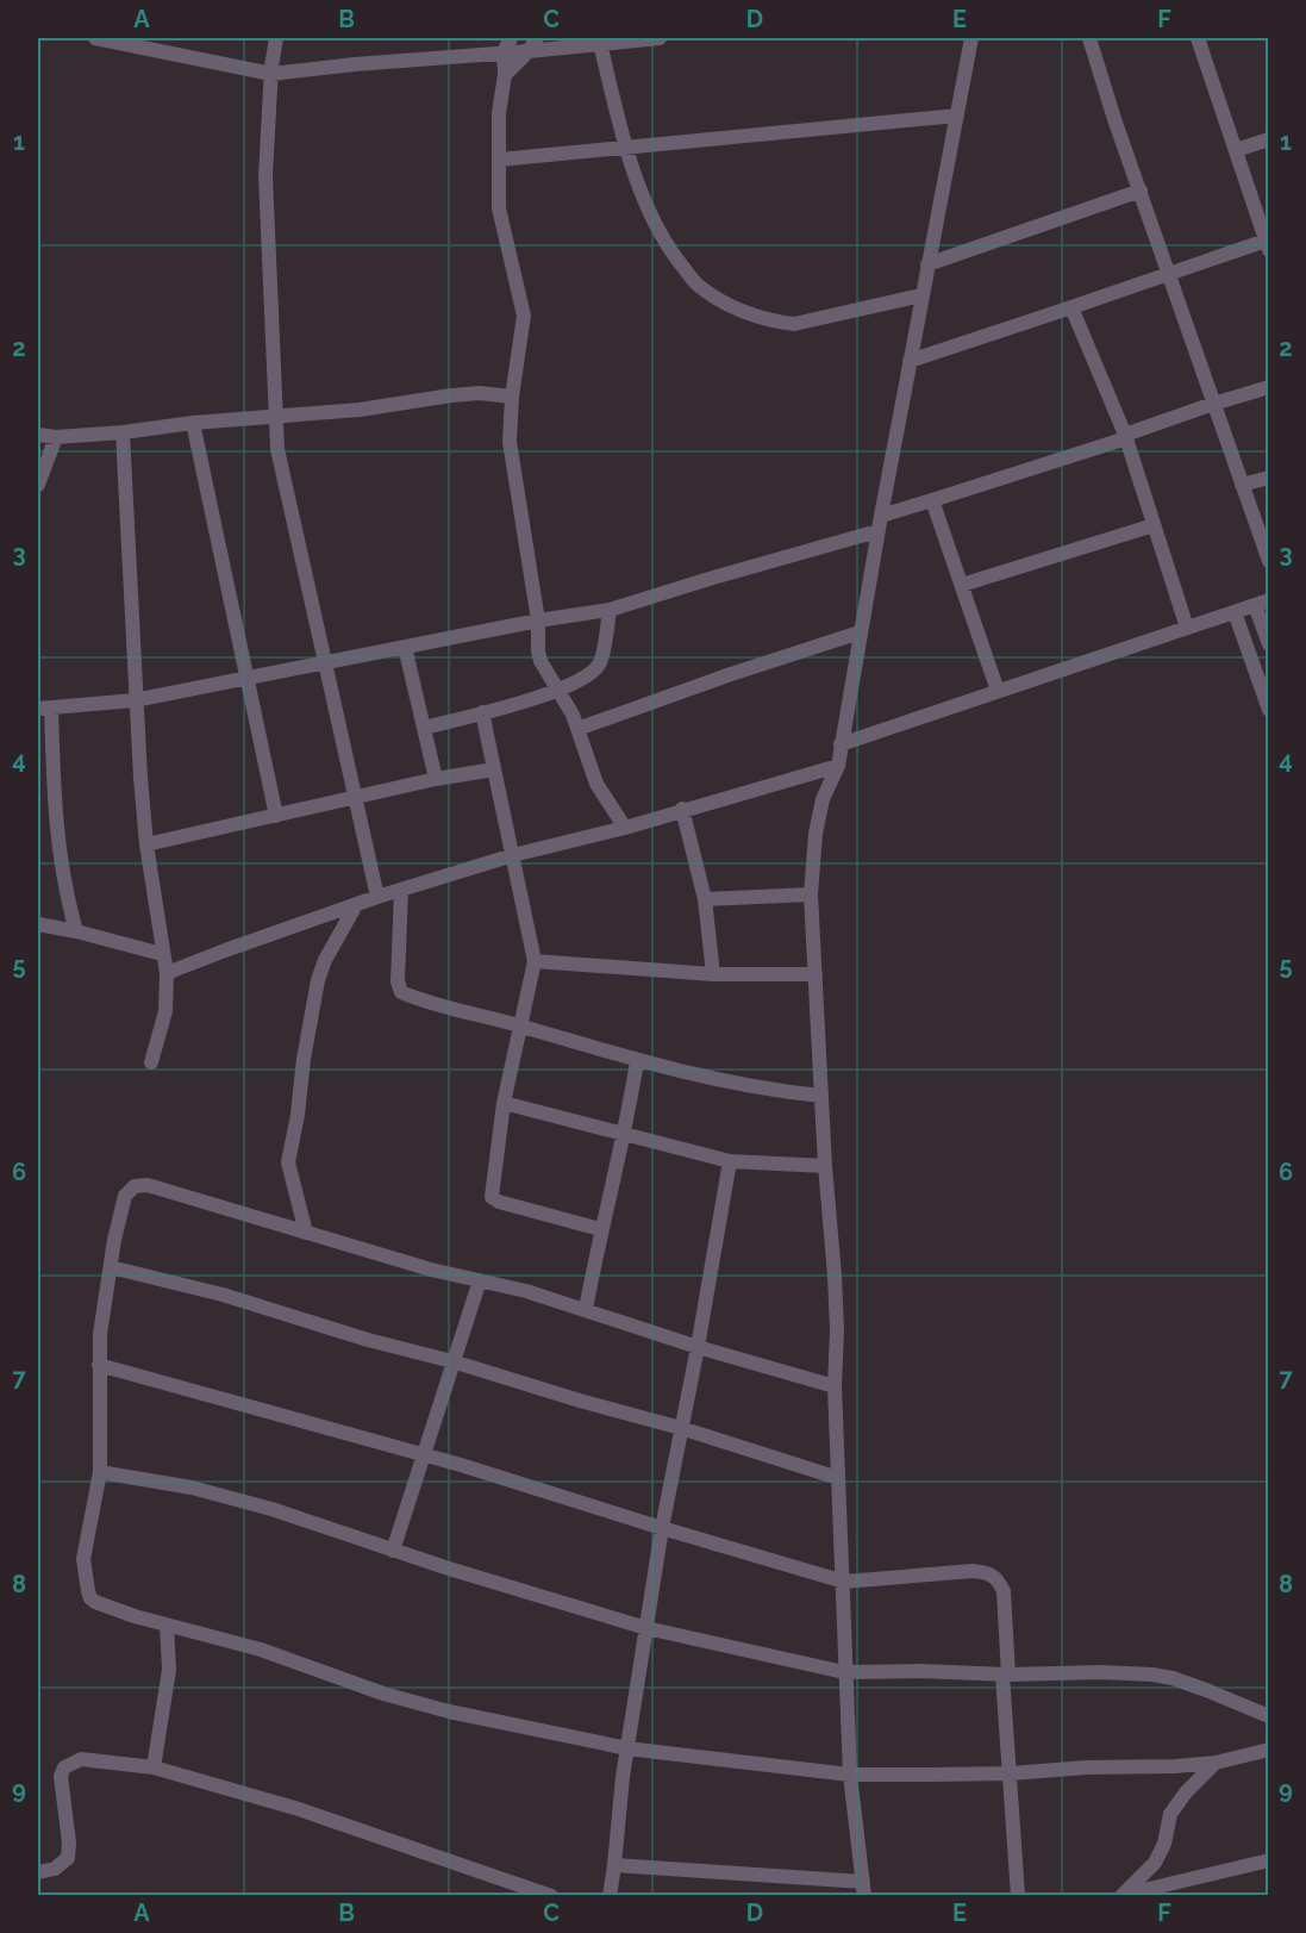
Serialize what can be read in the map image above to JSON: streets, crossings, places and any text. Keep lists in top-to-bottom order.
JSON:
{
  "grid": {
    "columns": [
      "A",
      "B",
      "C",
      "D",
      "E",
      "F"
    ],
    "rows": [
      "1",
      "2",
      "3",
      "4",
      "5",
      "6",
      "7",
      "8",
      "9"
    ]
  }
}
